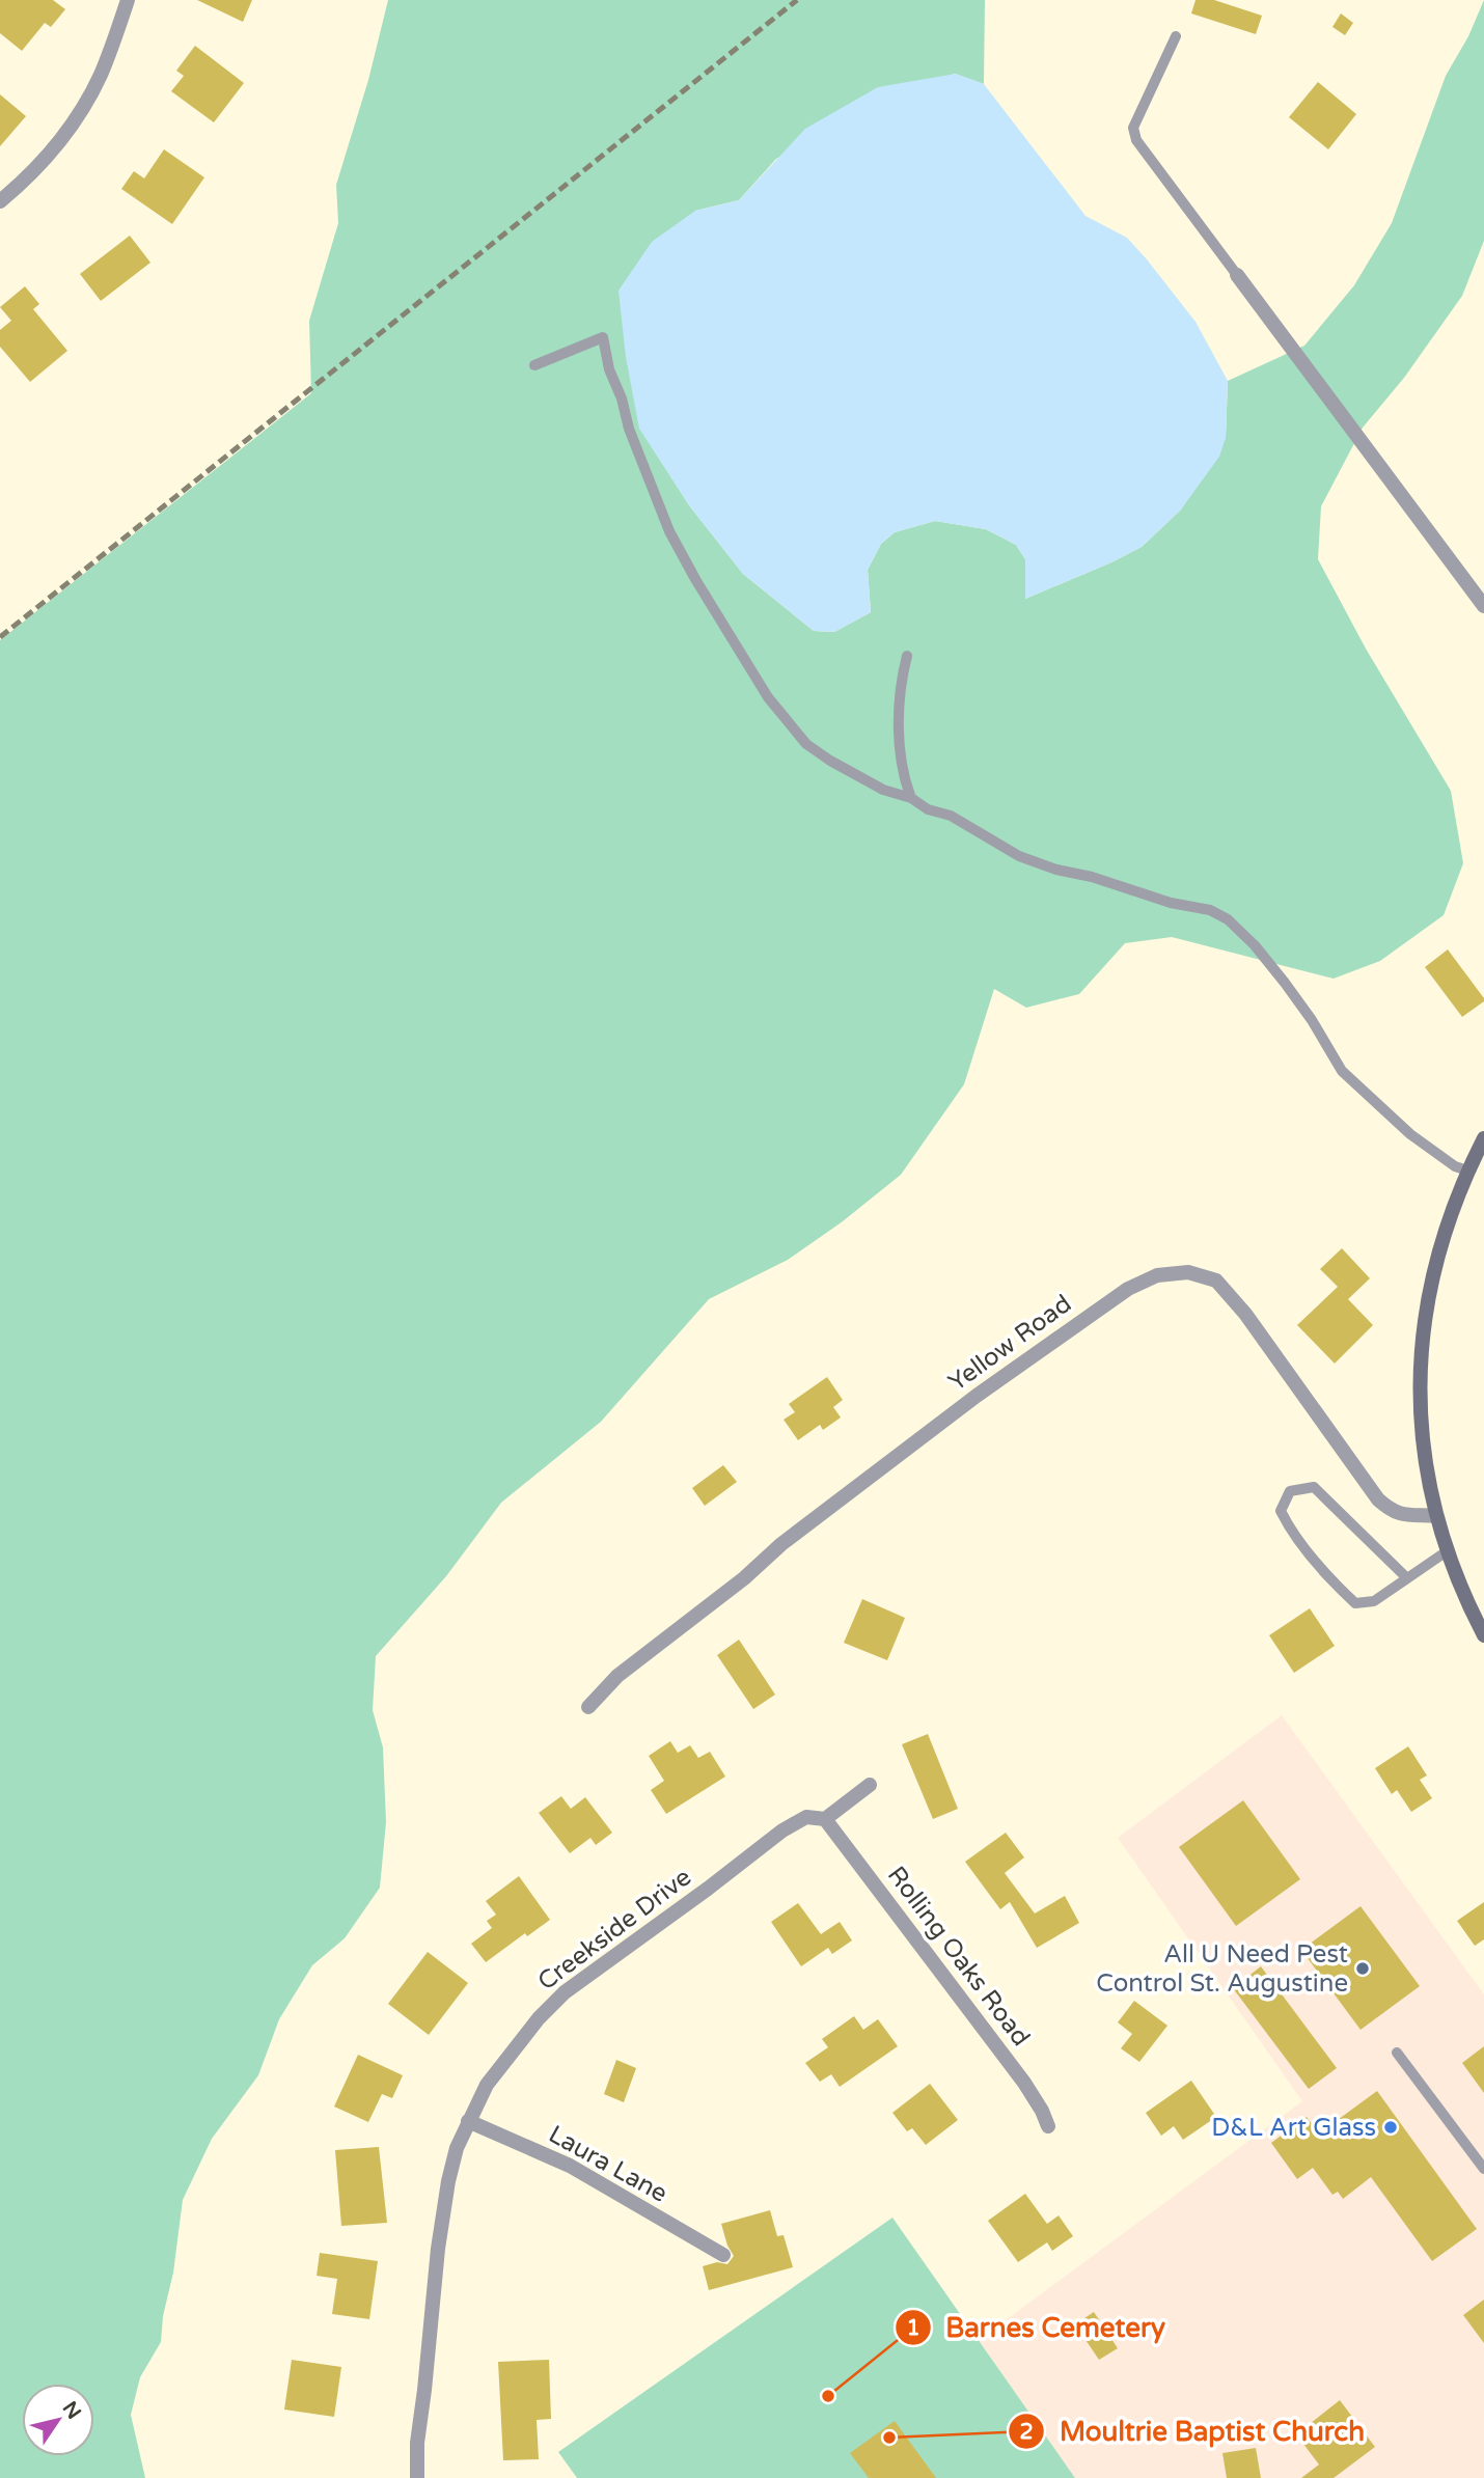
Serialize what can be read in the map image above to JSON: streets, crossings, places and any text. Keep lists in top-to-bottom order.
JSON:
{
  "streets": {
    "street": [
      "Yellow Road",
      "Creekside Drive",
      "Rolling Oaks Road",
      "Laura Lane"
    ]
  },
  "crossings": [
    ["Creekside Drive", "Rolling Oaks Road"],
    ["Creekside Drive", "Laura Lane"]
  ],
  "places": [
    "All U Need Pest Control St. Augustine",
    "D&L Art Glass",
    "Barnes Cemetery",
    "Moultrie Baptist Church"
  ],
  "north": "top right"
}
